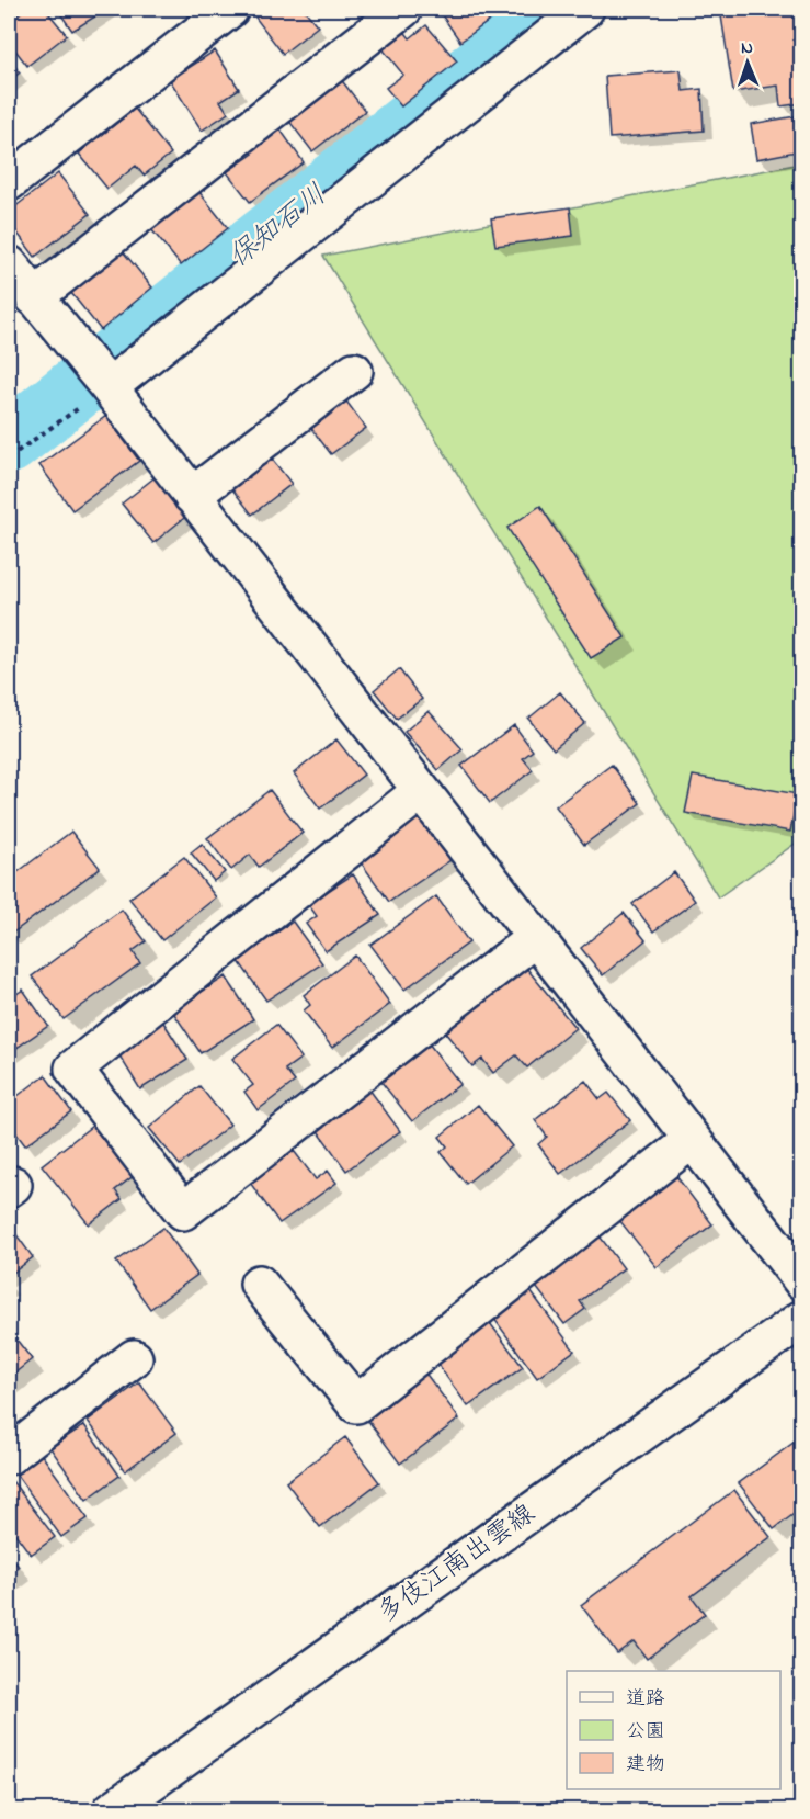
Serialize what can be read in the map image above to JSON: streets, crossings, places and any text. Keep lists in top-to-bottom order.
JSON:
{
  "streets": {
    "street": ["多伎江南出雲線"]
  },
  "water": ["保知石川"],
  "legend": ["道路", "公園", "建物"],
  "north": "top"
}
